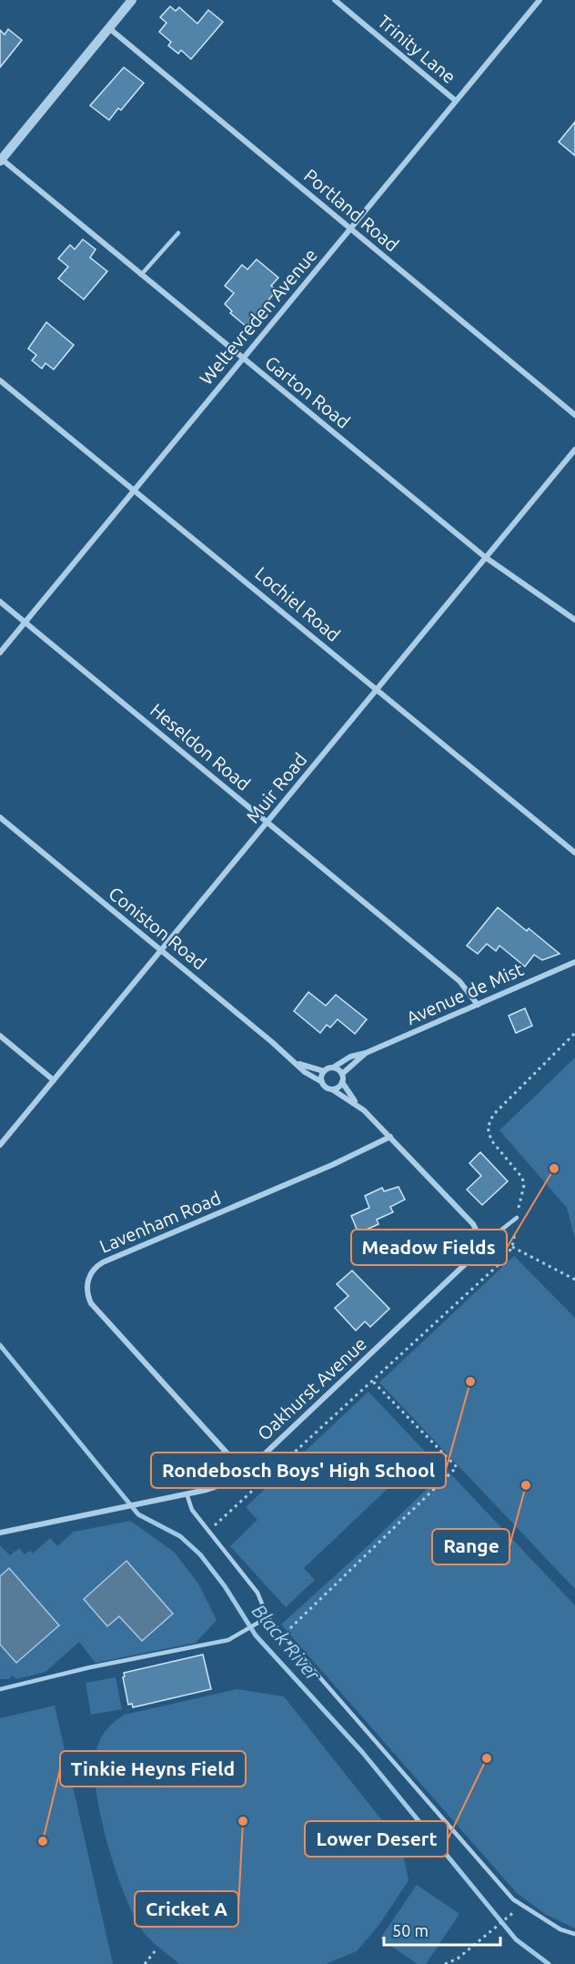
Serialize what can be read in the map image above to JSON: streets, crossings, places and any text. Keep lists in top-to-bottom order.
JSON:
{
  "streets": {
    "street": [
      "Trinity Lane",
      "Portland Road",
      "Weltevreden Avenue",
      "Garton Road",
      "Lochiel Road",
      "Heseldon Road",
      "Muir Road",
      "Coniston Road",
      "Avenue de Mist",
      "Lavenham Road",
      "Oakhurst Avenue"
    ]
  },
  "crossings": [
    ["Trinity Lane", "Weltevreden Avenue"],
    ["Portland Road", "Weltevreden Avenue"],
    ["Weltevreden Avenue", "Garton Road"],
    ["Weltevreden Avenue", "Lochiel Road"],
    ["Weltevreden Avenue", "Heseldon Road"],
    ["Garton Road", "Muir Road"],
    ["Lochiel Road", "Muir Road"],
    ["Heseldon Road", "Muir Road"],
    ["Heseldon Road", "Avenue de Mist"],
    ["Muir Road", "Coniston Road"],
    ["Coniston Road", "Avenue de Mist"],
    ["Lavenham Road", "Oakhurst Avenue"]
  ],
  "water": ["Black River"],
  "places": [
    "Meadow Fields",
    "Rondebosch Boys' High School",
    "Range",
    "Lower Desert",
    "Cricket A",
    "Tinkie Heyns Field"
  ],
  "scale_bar": "50 m"
}
